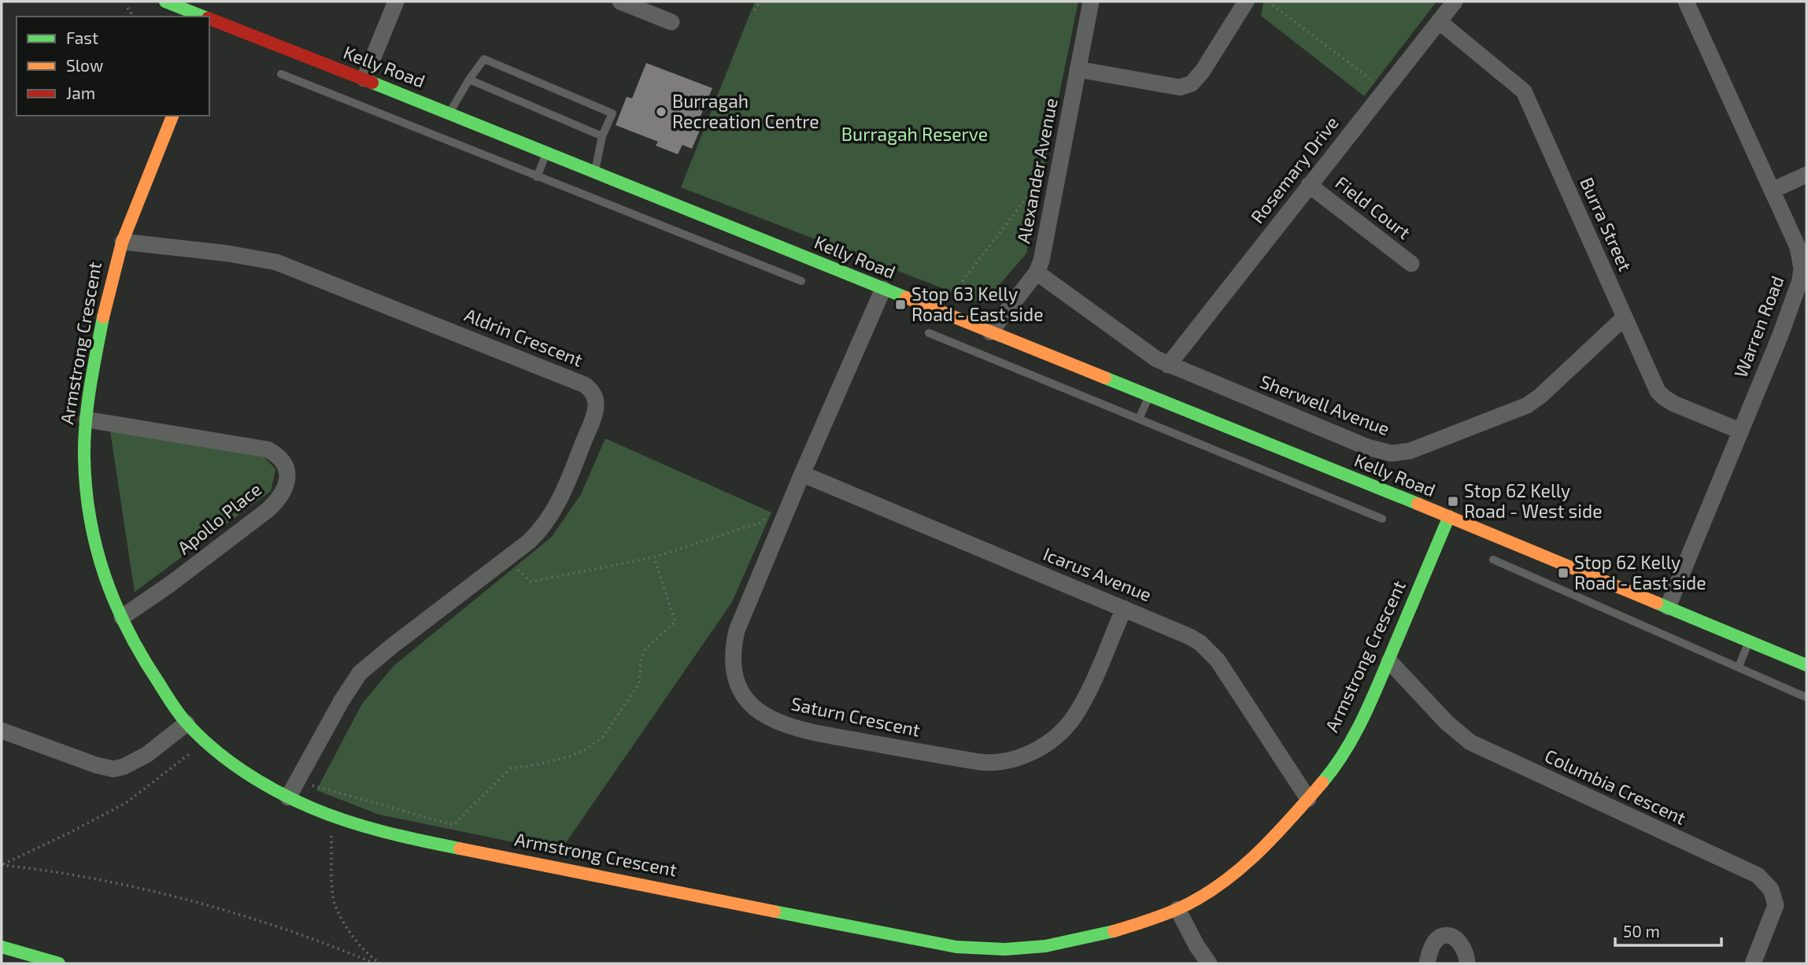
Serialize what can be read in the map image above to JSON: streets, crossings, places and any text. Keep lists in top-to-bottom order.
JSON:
{
  "streets": {
    "street": [
      "Kelly Road",
      "Rosemary Drive",
      "Alexander Avenue",
      "Field Court",
      "Burra Street",
      "Warren Road",
      "Aldrin Crescent",
      "Armstrong Crescent",
      "Sherwell Avenue",
      "Apollo Place",
      "Icarus Avenue",
      "Saturn Crescent",
      "Columbia Crescent"
    ]
  },
  "crossings": [
    ["Kelly Road", "Alexander Avenue"],
    ["Kelly Road", "Warren Road"],
    ["Kelly Road", "Armstrong Crescent"],
    ["Kelly Road", "Saturn Crescent"],
    ["Rosemary Drive", "Field Court"],
    ["Rosemary Drive", "Burra Street"],
    ["Rosemary Drive", "Sherwell Avenue"],
    ["Alexander Avenue", "Sherwell Avenue"],
    ["Burra Street", "Warren Road"],
    ["Burra Street", "Sherwell Avenue"],
    ["Aldrin Crescent", "Armstrong Crescent"],
    ["Armstrong Crescent", "Apollo Place"],
    ["Armstrong Crescent", "Icarus Avenue"],
    ["Armstrong Crescent", "Columbia Crescent"],
    ["Icarus Avenue", "Saturn Crescent"]
  ],
  "parks": ["Burragah Reserve"],
  "places": {
    "other": ["Burragah Recreation Centre"],
    "transit": ["Stop 63 Kelly Road - East side", "Stop 62 Kelly Road - West side", "Stop 62 Kelly Road - East side"]
  },
  "legend": ["Fast", "Slow", "Jam"],
  "scale_bar": "50 m"
}
